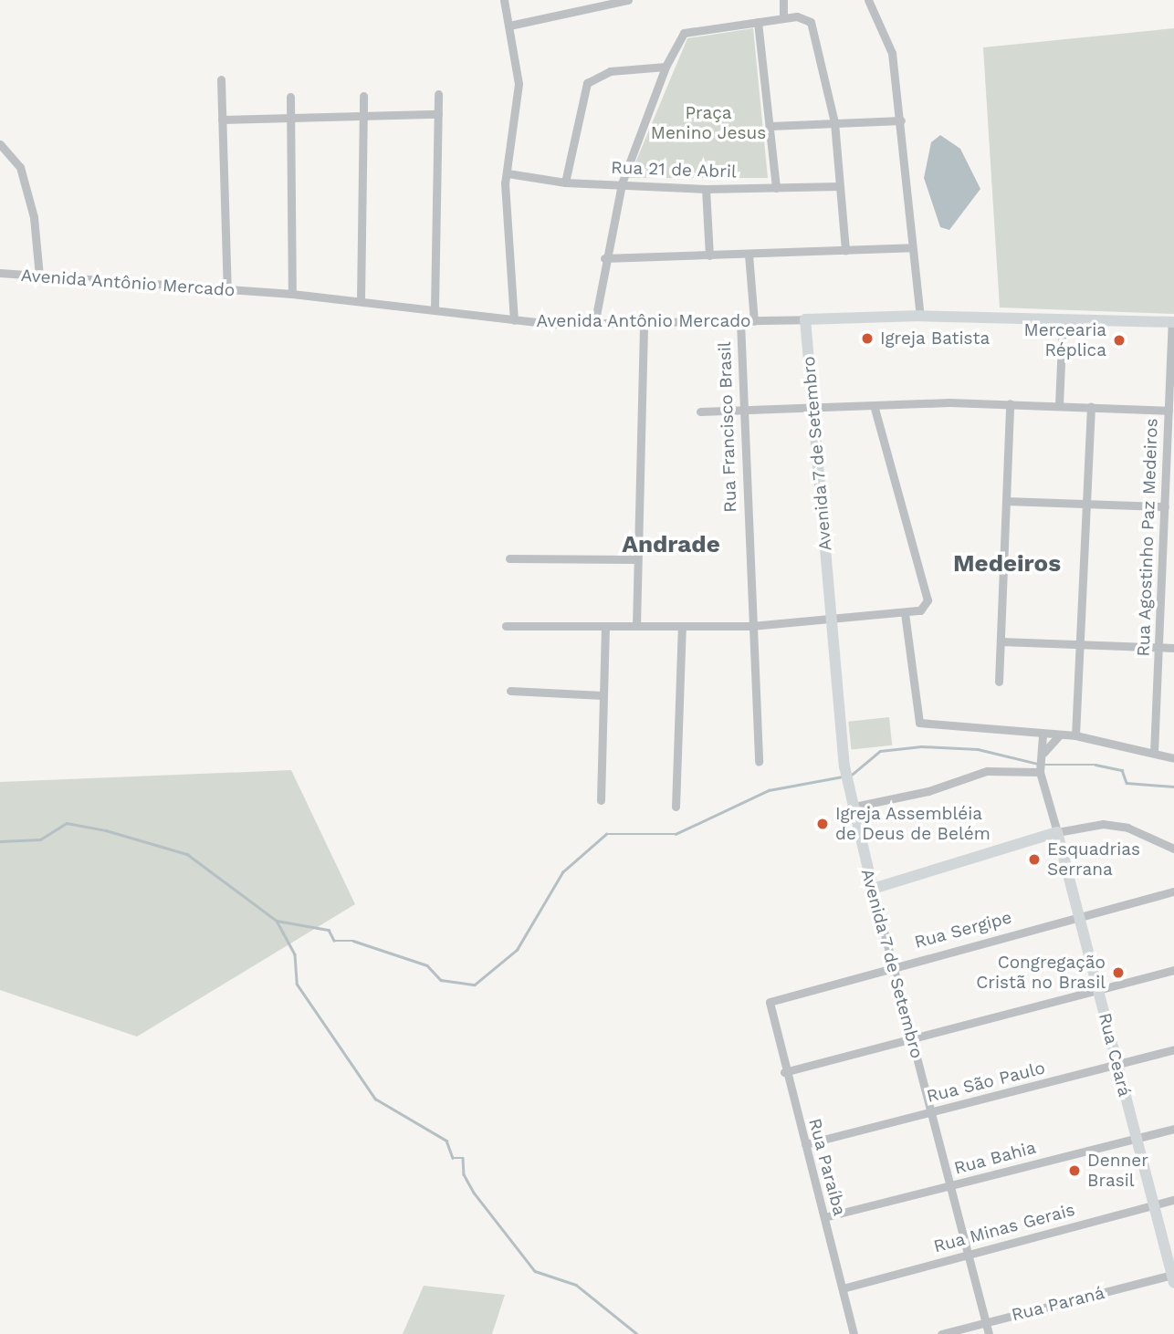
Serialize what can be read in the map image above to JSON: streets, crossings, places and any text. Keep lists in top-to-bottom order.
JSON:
{
  "streets": {
    "street": [
      "Rua 21 de Abril",
      "Avenida Antônio Mercado",
      "Rua Francisco Brasil",
      "Avenida 7 de Setembro",
      "Rua Agostinho Paz Medeiros",
      "Rua Sergipe",
      "Rua Ceará",
      "Rua São Paulo",
      "Rua Bahia",
      "Rua Paraíba",
      "Rua Minas Gerais",
      "Rua Paraná"
    ]
  },
  "crossings": [
    ["Avenida Antônio Mercado", "Rua Francisco Brasil"],
    ["Avenida Antônio Mercado", "Avenida 7 de Setembro"],
    ["Avenida Antônio Mercado", "Rua Agostinho Paz Medeiros"],
    ["Avenida 7 de Setembro", "Rua Sergipe"],
    ["Avenida 7 de Setembro", "Rua São Paulo"],
    ["Avenida 7 de Setembro", "Rua Bahia"],
    ["Avenida 7 de Setembro", "Rua Minas Gerais"],
    ["Avenida 7 de Setembro", "Rua Paraná"],
    ["Rua Sergipe", "Rua Ceará"],
    ["Rua Sergipe", "Rua Paraíba"],
    ["Rua Ceará", "Rua São Paulo"],
    ["Rua Ceará", "Rua Bahia"],
    ["Rua Ceará", "Rua Minas Gerais"],
    ["Rua Ceará", "Rua Paraná"],
    ["Rua São Paulo", "Rua Paraíba"],
    ["Rua Bahia", "Rua Paraíba"],
    ["Rua Paraíba", "Rua Minas Gerais"]
  ],
  "districts": ["Andrade", "Medeiros"],
  "parks": ["Praça Menino Jesus"],
  "places": [
    "Igreja Batista",
    "Mercearia Réplica",
    "Igreja Assembléia de Deus de Belém",
    "Esquadrias Serrana",
    "Congregação Cristã no Brasil",
    "Denner Brasil"
  ]
}
